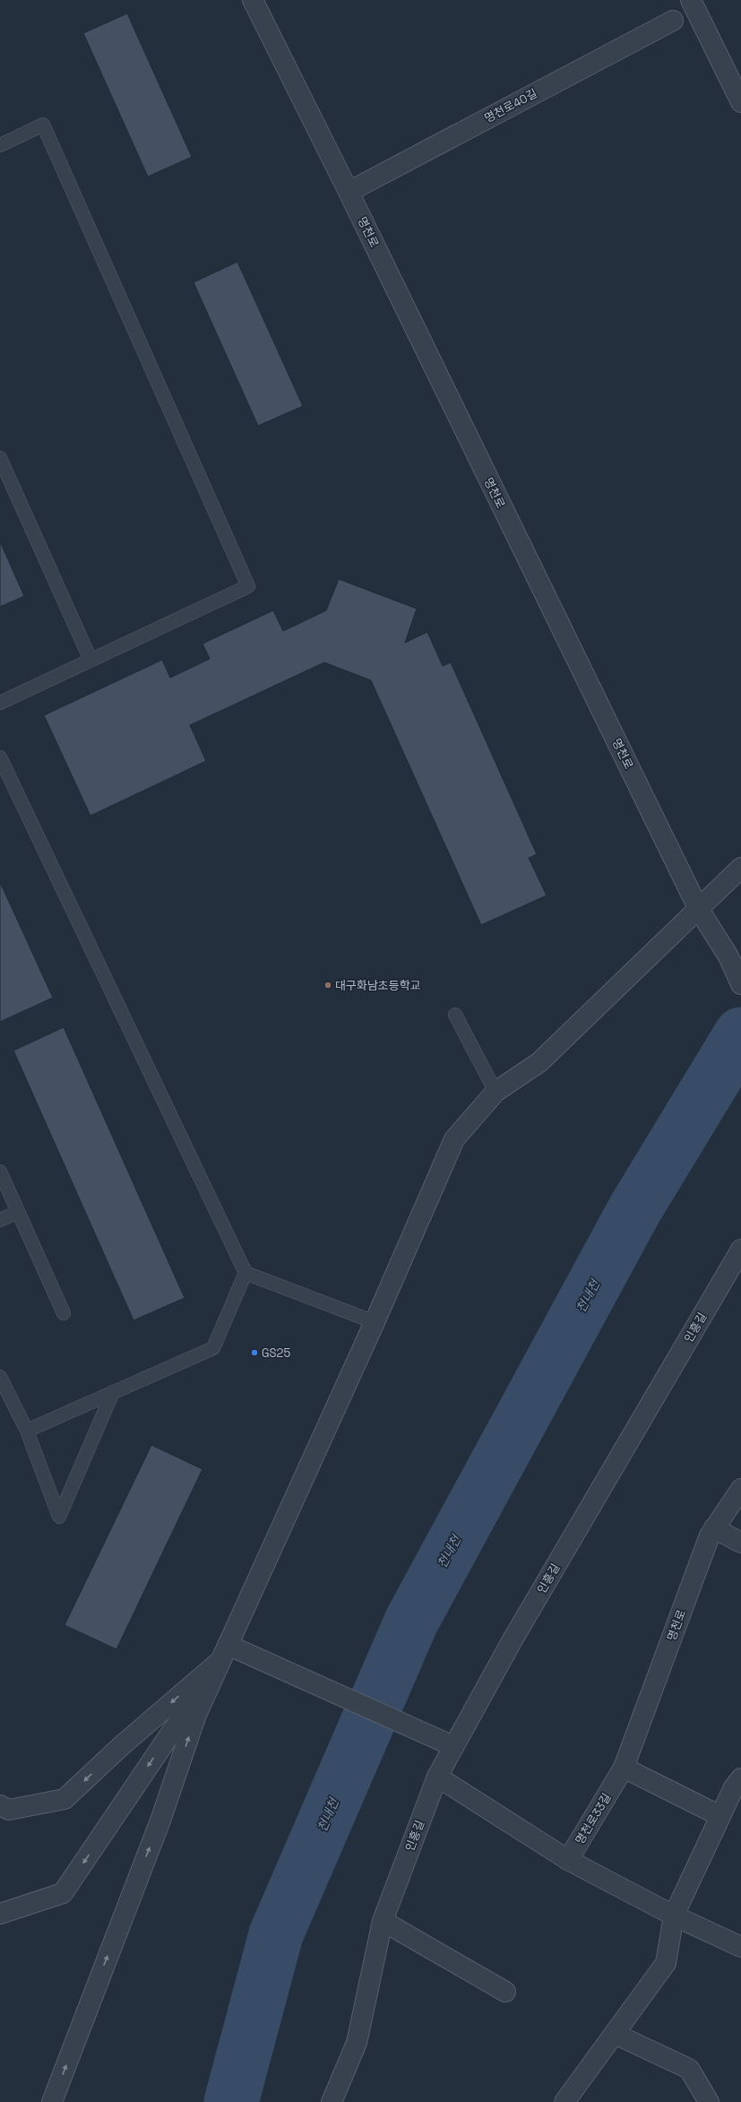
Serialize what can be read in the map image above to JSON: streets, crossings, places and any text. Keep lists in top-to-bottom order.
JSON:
{
  "streets": {
    "street": [
      "명천로40길",
      "명천로",
      "인흥길",
      "명천로33길"
    ]
  },
  "crossings": [
    ["명천로40길", "명천로"],
    ["명천로", "명천로33길"]
  ],
  "water": ["천내천"],
  "places": ["대구화남초등학교", "GS25"]
}
